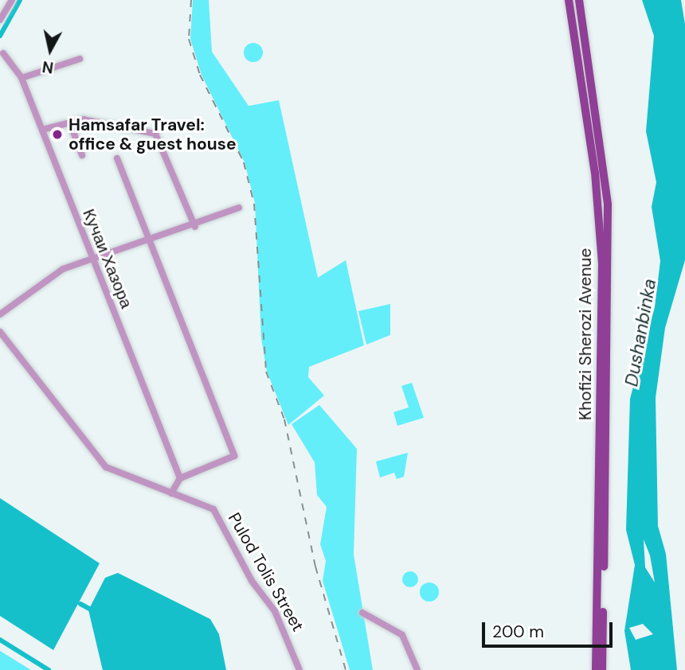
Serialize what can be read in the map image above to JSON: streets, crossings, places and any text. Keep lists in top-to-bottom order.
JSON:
{
  "streets": {
    "main road": ["Khofizi Sherozi Avenue"],
    "street": ["Кучаи Хазора", "Pulod Tolis Street"]
  },
  "water": ["Dushanbinka"],
  "places": ["Hamsafar Travel: office & guest house"],
  "scale_bar": "200 m",
  "north": "bottom"
}
